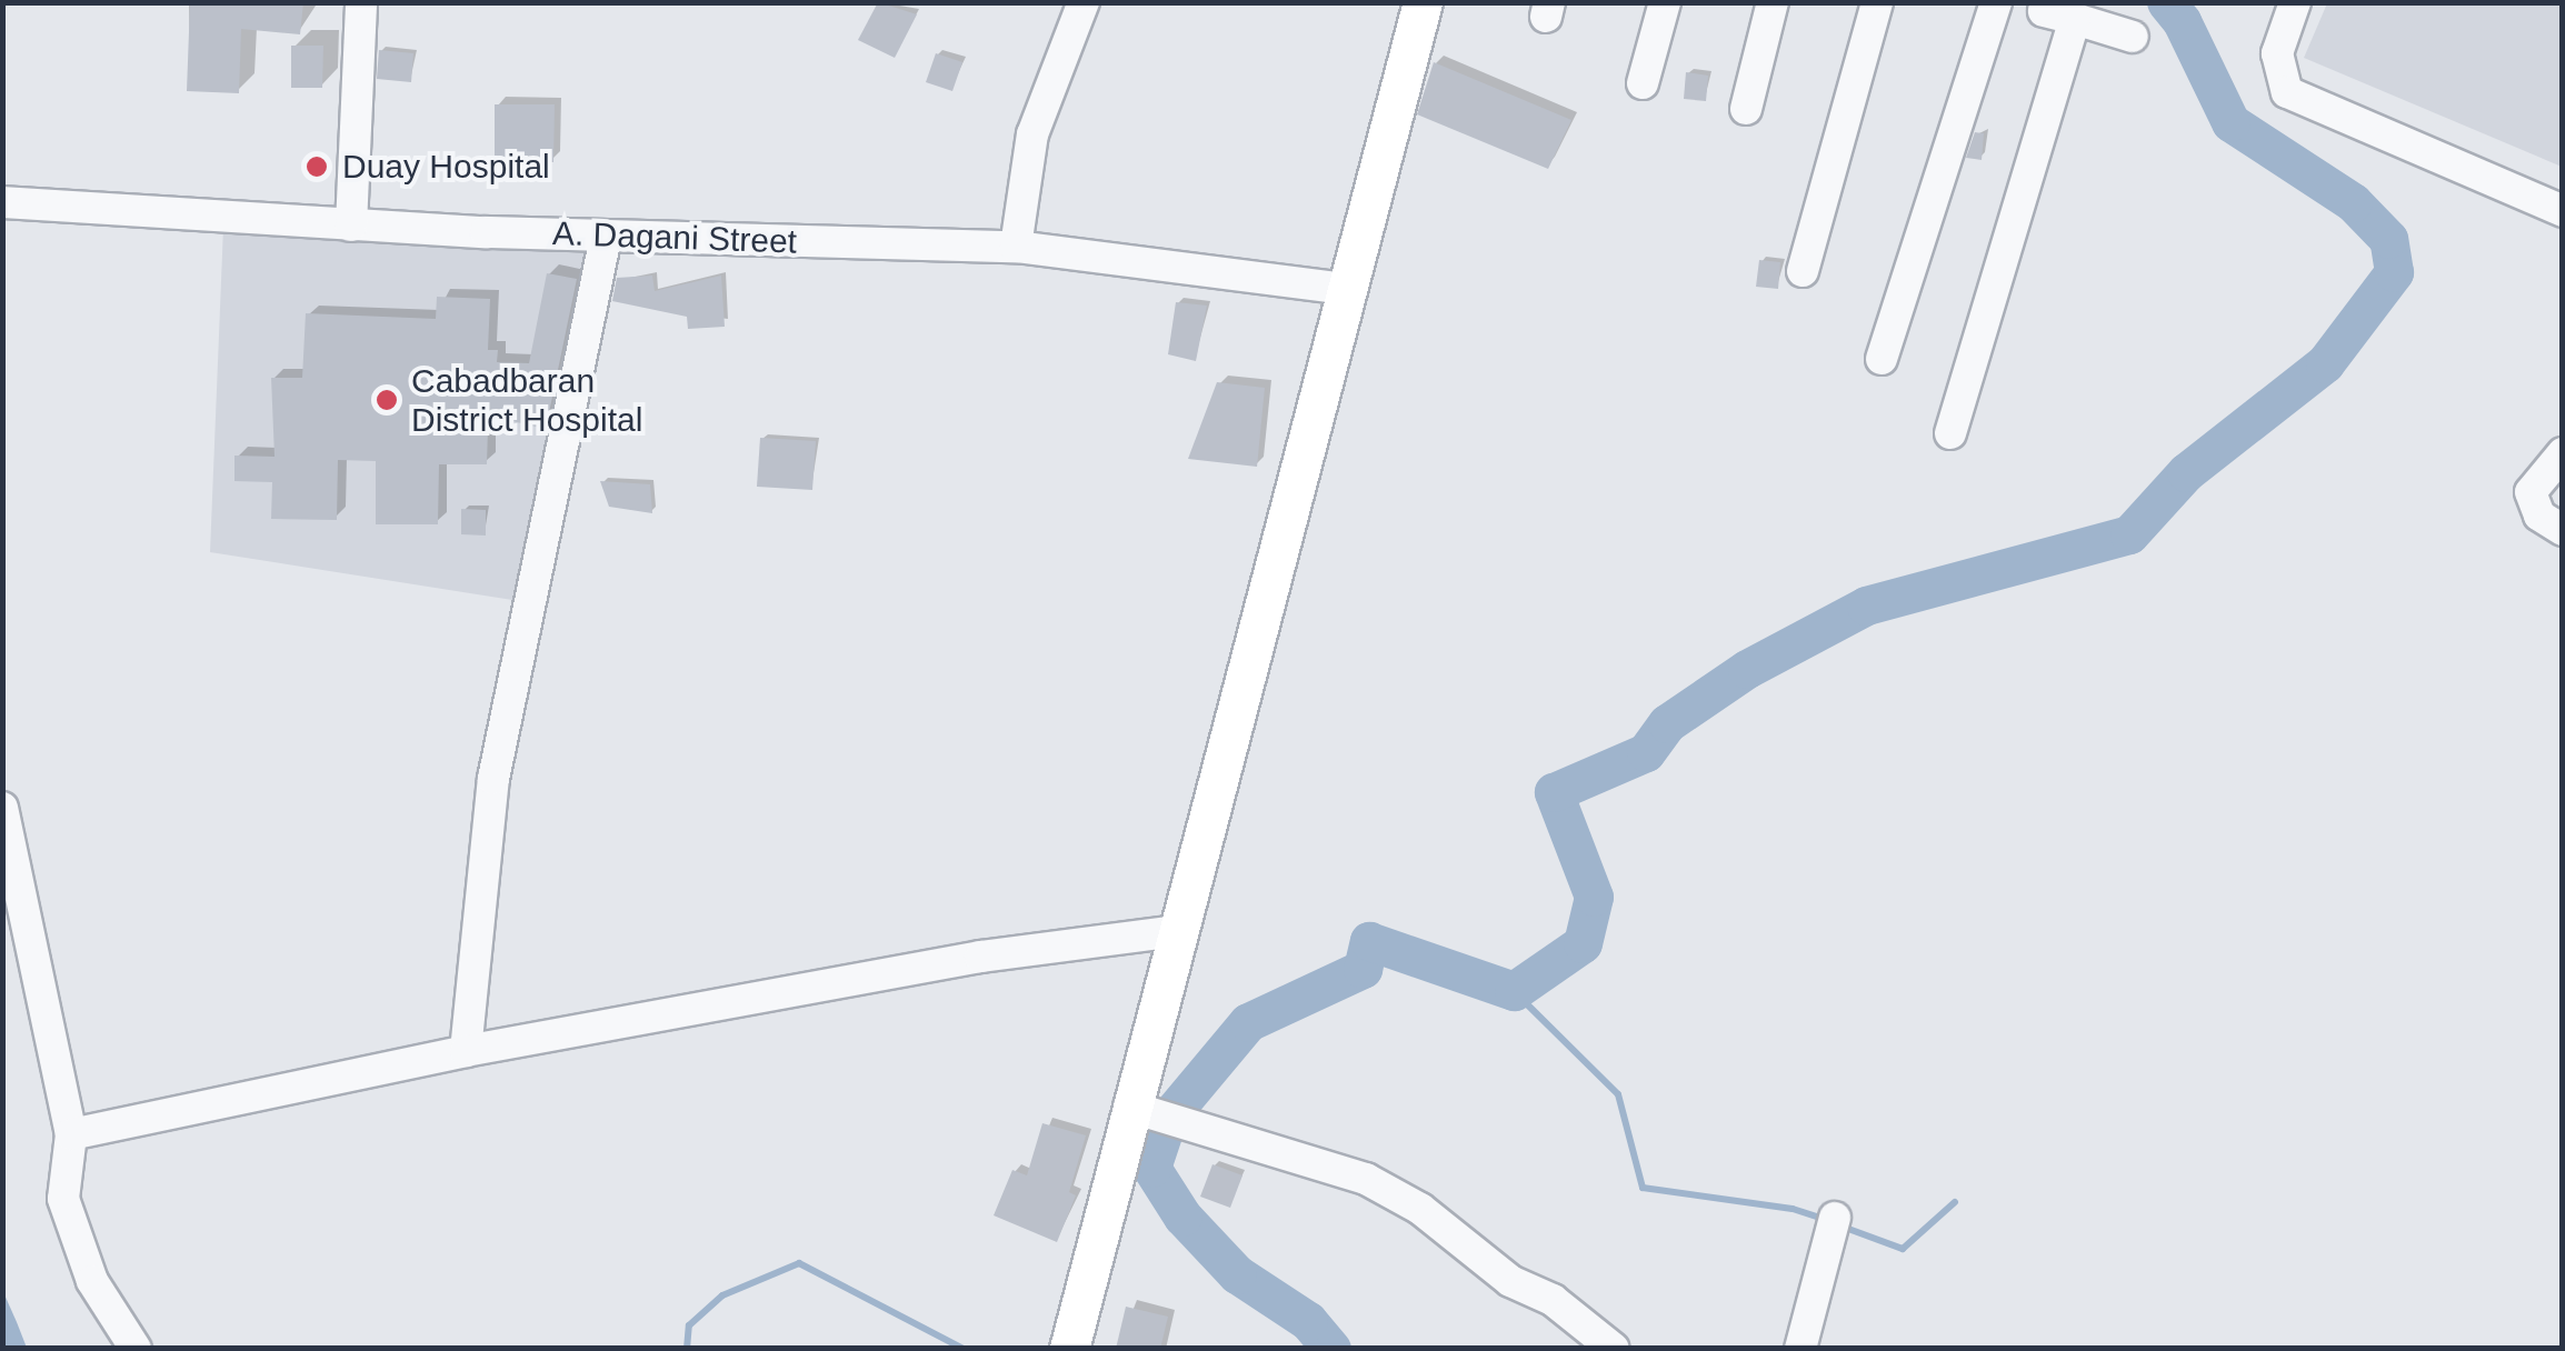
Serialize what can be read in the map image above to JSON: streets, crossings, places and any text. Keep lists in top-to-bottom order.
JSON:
{
  "streets": {
    "street": ["A. Dagani Street"]
  },
  "places": ["Duay Hospital", "Cabadbaran District Hospital"]
}
